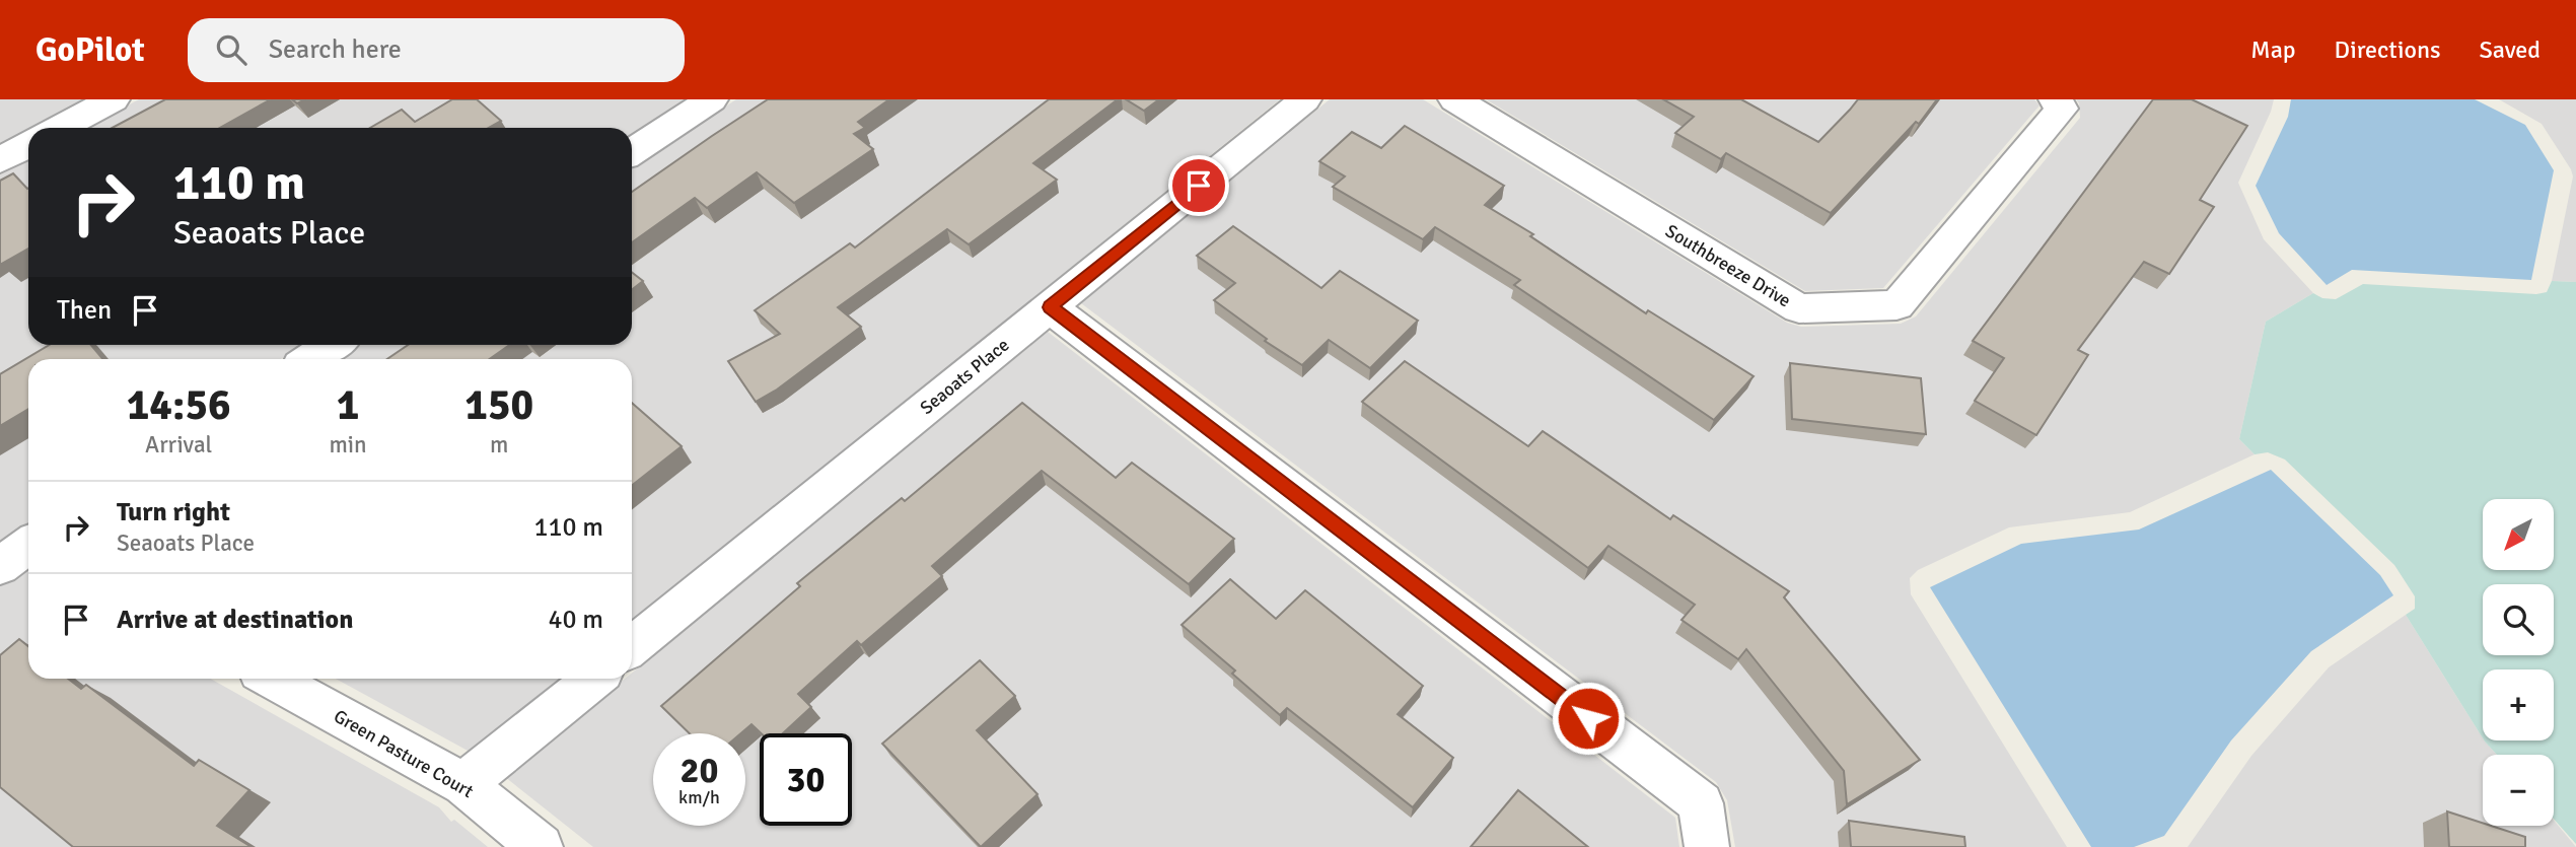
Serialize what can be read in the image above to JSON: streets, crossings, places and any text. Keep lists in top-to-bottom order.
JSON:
{
  "streets": {
    "street": ["Southbreeze Drive", "Seaoats Place", "Green Pasture Court"]
  },
  "north": "bottom left",
  "page": {
    "header": "GoPilot",
    "search": "Search here",
    "nav": ["Map", "Directions", "Saved"],
    "turn": ["110 m", "Seaoats Place"],
    "then": "Then",
    "eta": [
      "14:56",
      "Arrival",
      "1",
      "min",
      "150",
      "m"
    ],
    "list": [
      {
        "name": "Turn right",
        "note": "Seaoats Place",
        "value": "110 m"
      },
      {
        "name": "Arrive at destination",
        "value": "40 m"
      }
    ],
    "map_buttons": ["+", "−"],
    "speed": "20 km/h",
    "limit": "30"
  }
}
